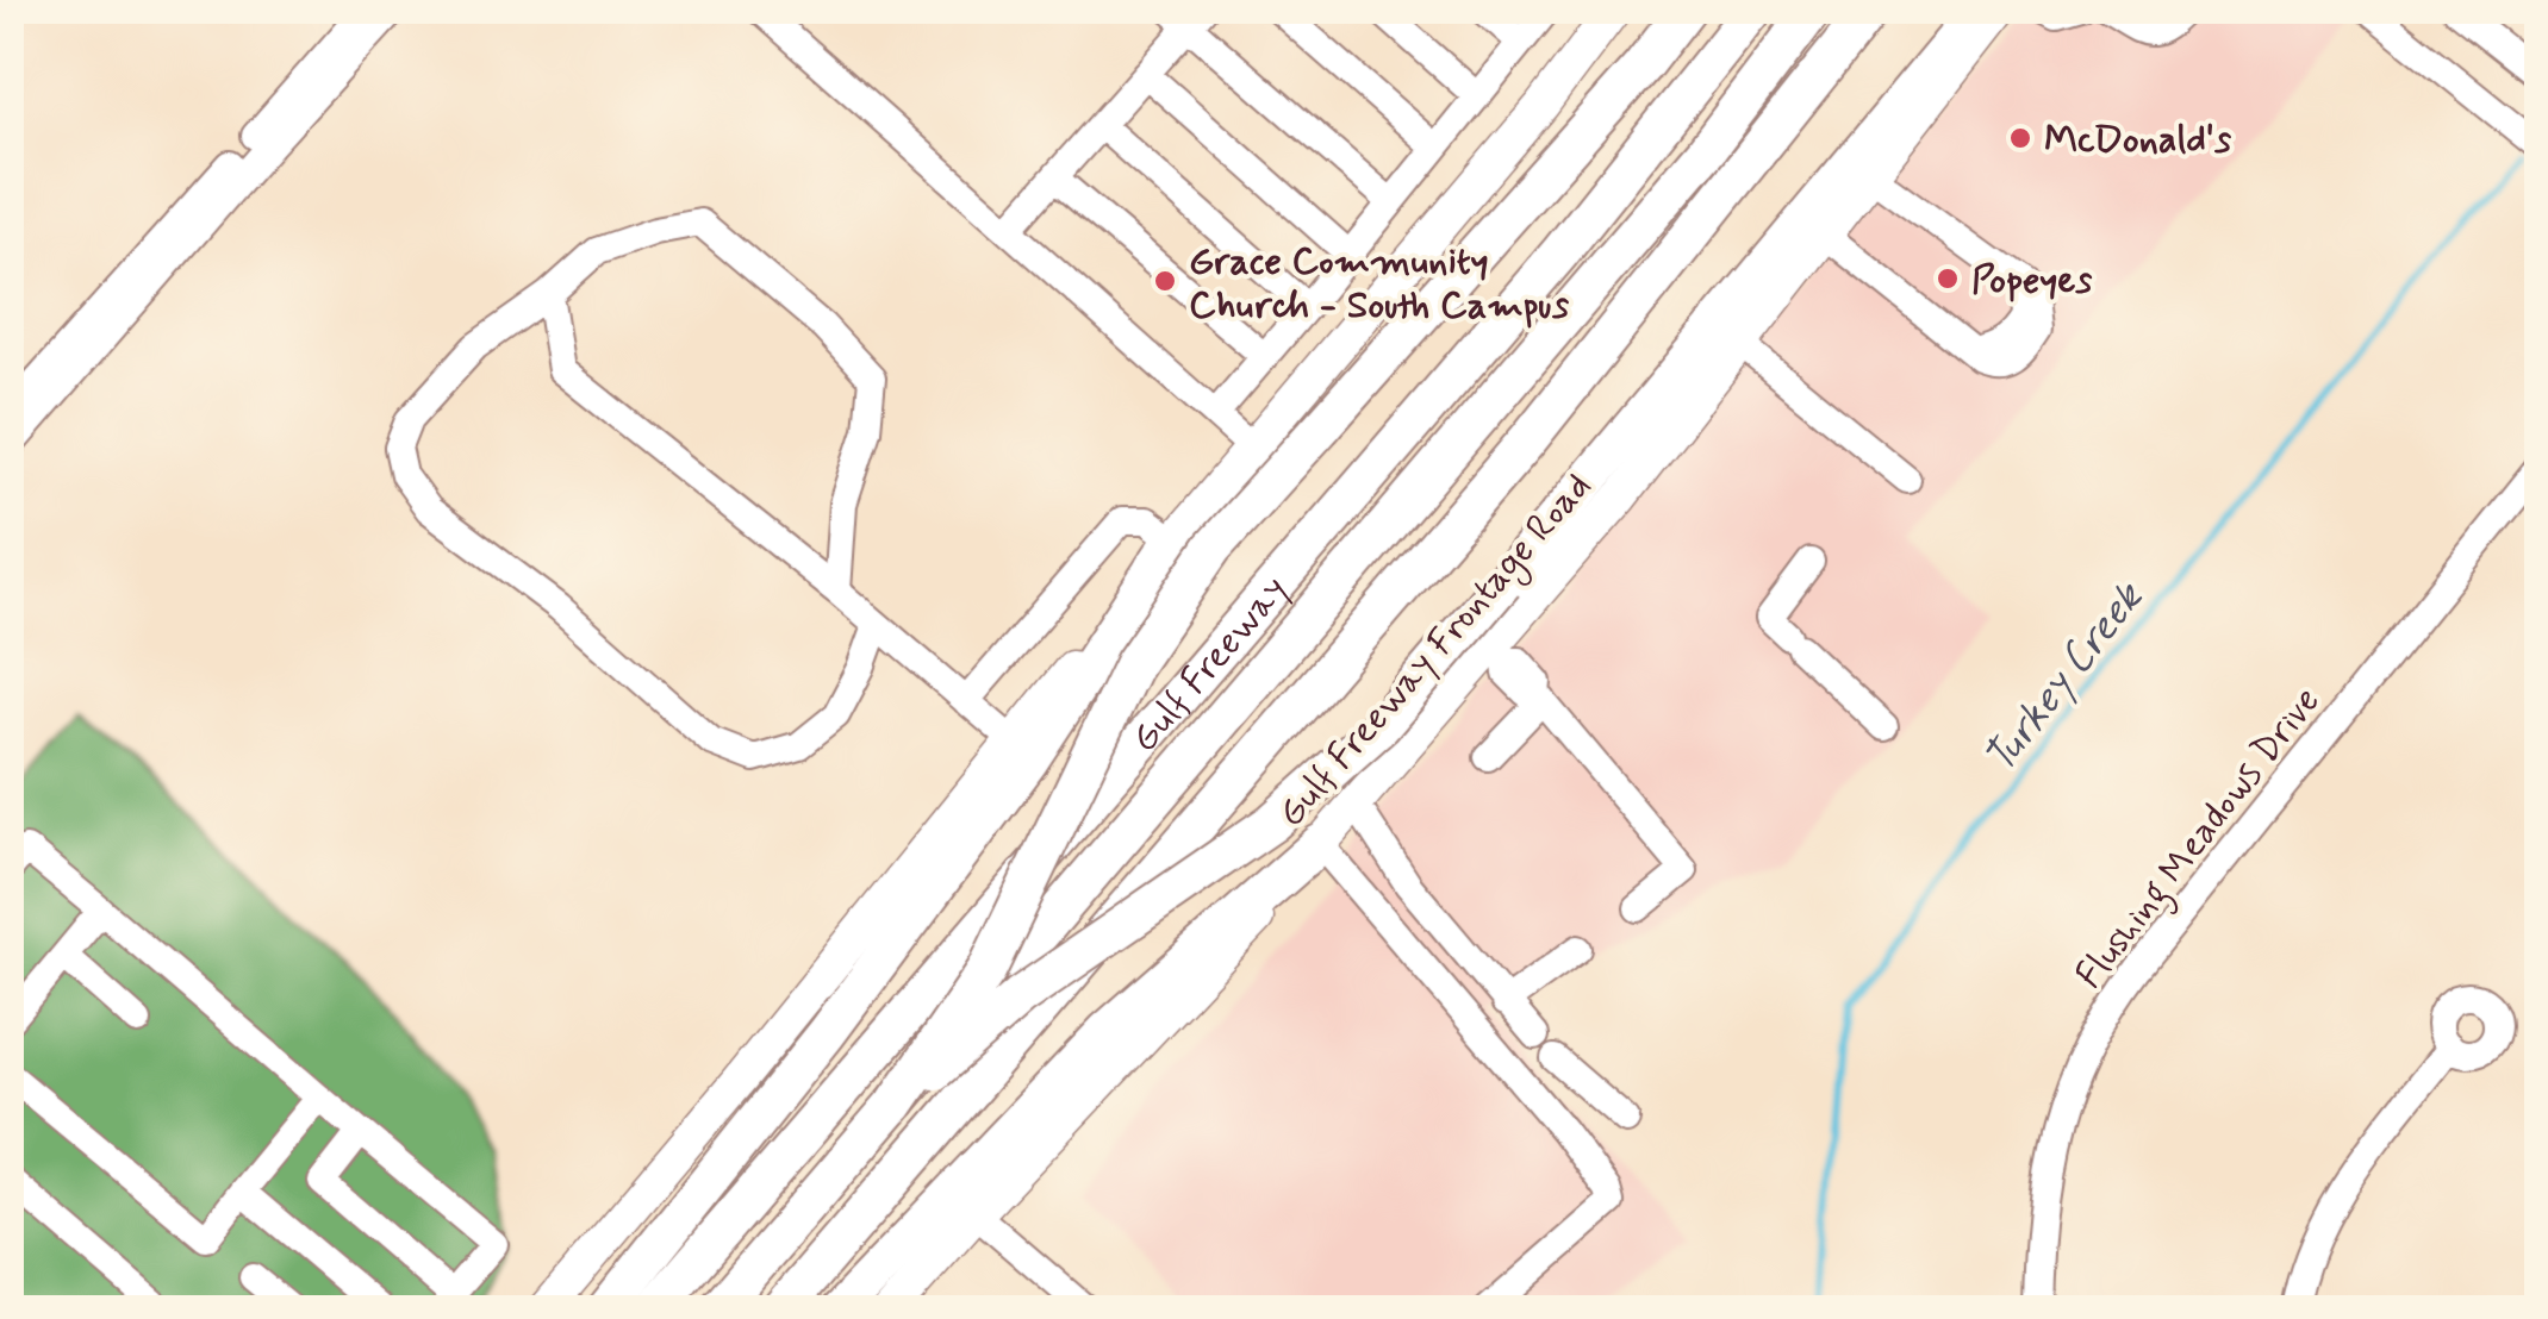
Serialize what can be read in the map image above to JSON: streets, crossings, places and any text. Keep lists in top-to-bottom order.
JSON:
{
  "streets": {
    "highway": ["Gulf Freeway"],
    "main road": ["Gulf Freeway Frontage Road"],
    "street": ["Flushing Meadows Drive"]
  },
  "water": ["Turkey Creek"],
  "places": ["McDonald's", "Popeyes", "Grace Community Church - South Campus"]
}
